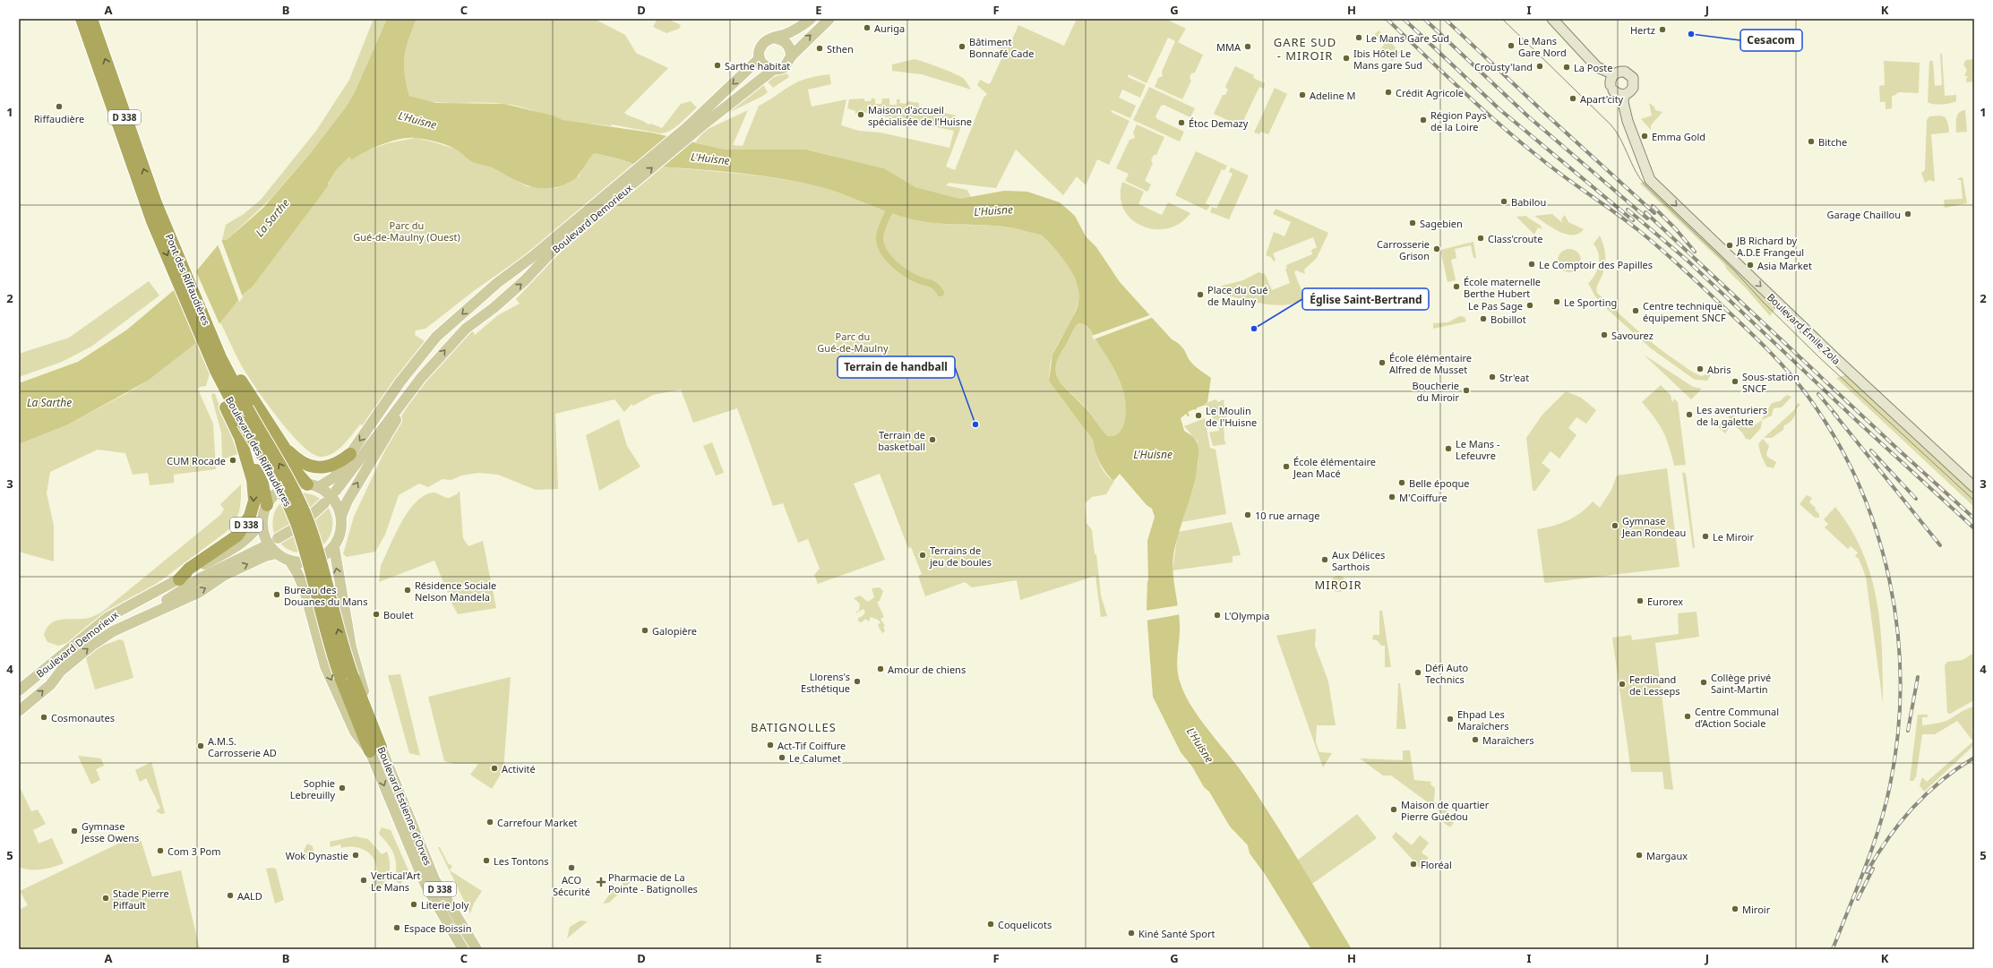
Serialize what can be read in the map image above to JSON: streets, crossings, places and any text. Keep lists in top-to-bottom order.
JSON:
{
  "streets": {
    "highway": [
      "D 338",
      "Pont des Riffaudières",
      "Boulevard des Riffaudières",
      "Boulevard Estienne d'Orves"
    ],
    "main road": ["Boulevard Demorieux", "Boulevard Émile Zola"]
  },
  "crossings": [
    ["D 338", "Pont des Riffaudières"],
    ["D 338", "Boulevard des Riffaudières"],
    ["Pont des Riffaudières", "Boulevard des Riffaudières"],
    ["Boulevard des Riffaudières", "Boulevard Estienne d'Orves"]
  ],
  "one_way": ["Boulevard Émile Zola", "Boulevard Estienne d'Orves"],
  "districts": ["GARE SUD - MIROIR", "MIROIR", "BATIGNOLLES"],
  "water": ["L'Huisne", "La Sarthe"],
  "parks": ["Parc du Gué-de-Maulny (Ouest)", "Parc du Gué-de-Maulny"],
  "places": {
    "other": [
      "Auriga",
      "Hertz",
      "Cesacom",
      "Le Mans Gare Sud",
      "Le Mans Gare Nord",
      "Bâtiment Bonnafé Cade",
      "MMA",
      "Sthen",
      "Ibis Hôtel Le Mans gare Sud",
      "Sarthe habitat",
      "Crousty'land",
      "La Poste",
      "Crédit Agricole",
      "Adeline M",
      "Apart'city",
      "Riffaudière",
      "Maison d'accueil spécialisée de l'Huisne",
      "Région Pays de la Loire",
      "Étoc Demazy",
      "Emma Gold",
      "Bitche",
      "Babilou",
      "Garage Chaillou",
      "Sagebien",
      "Class'croute",
      "JB Richard by A.D.E Frangeul",
      "Carrosserie Grison",
      "Le Comptoir des Papilles",
      "Asia Market",
      "École maternelle Berthe Hubert",
      "Place du Gué de Maulny",
      "Le Sporting",
      "Le Pas Sage",
      "Centre technique équipement SNCF",
      "Bobillot",
      "Église Saint-Bertrand",
      "Savourez",
      "École élémentaire Alfred de Musset",
      "Abris",
      "Str'eat",
      "Sous-station SNCF",
      "Boucherie du Miroir",
      "Les aventuriers de la galette",
      "Le Moulin de l'Huisne",
      "Terrain de handball",
      "Terrain de basketball",
      "Le Mans - Lefeuvre",
      "CUM Rocade",
      "École élémentaire Jean Macé",
      "Belle époque",
      "M'Coiffure",
      "10 rue arnage",
      "Gymnase Jean Rondeau",
      "Le Miroir",
      "Terrains de jeu de boules",
      "Aux Délices Sarthois",
      "Résidence Sociale Nelson Mandela",
      "Bureau des Douanes du Mans",
      "Eurorex",
      "Boulet",
      "L'Olympia",
      "Galopière",
      "Amour de chiens",
      "Défi Auto Technics",
      "Llorens's Esthétique",
      "Collège privé Saint-Martin",
      "Ferdinand de Lesseps",
      "Centre Communal d’Action Sociale",
      "Cosmonautes",
      "Ehpad Les Maraîchers",
      "Maraîchers",
      "Act-Tif Coiffure",
      "A.M.S. Carrosserie AD",
      "Le Calumet",
      "Activité",
      "Sophie Lebreuilly",
      "Maison de quartier Pierre Guédou",
      "Carrefour Market",
      "Gymnase Jesse Owens",
      "Com 3 Pom",
      "Wok Dynastie",
      "Margaux",
      "Les Tontons",
      "Floréal",
      "ACO Sécurité",
      "Vertical'Art Le Mans",
      "AALD",
      "Stade Pierre Piffault",
      "Literie Joly",
      "Miroir",
      "Coquelicots",
      "Espace Boissin",
      "Kiné Santé Sport"
    ],
    "health": ["Pharmacie de La Pointe - Batignolles"]
  },
  "grid": {
    "columns": [
      "A",
      "B",
      "C",
      "D",
      "E",
      "F",
      "G",
      "H",
      "I",
      "J",
      "K"
    ],
    "rows": [
      "1",
      "2",
      "3",
      "4",
      "5"
    ]
  }
}
